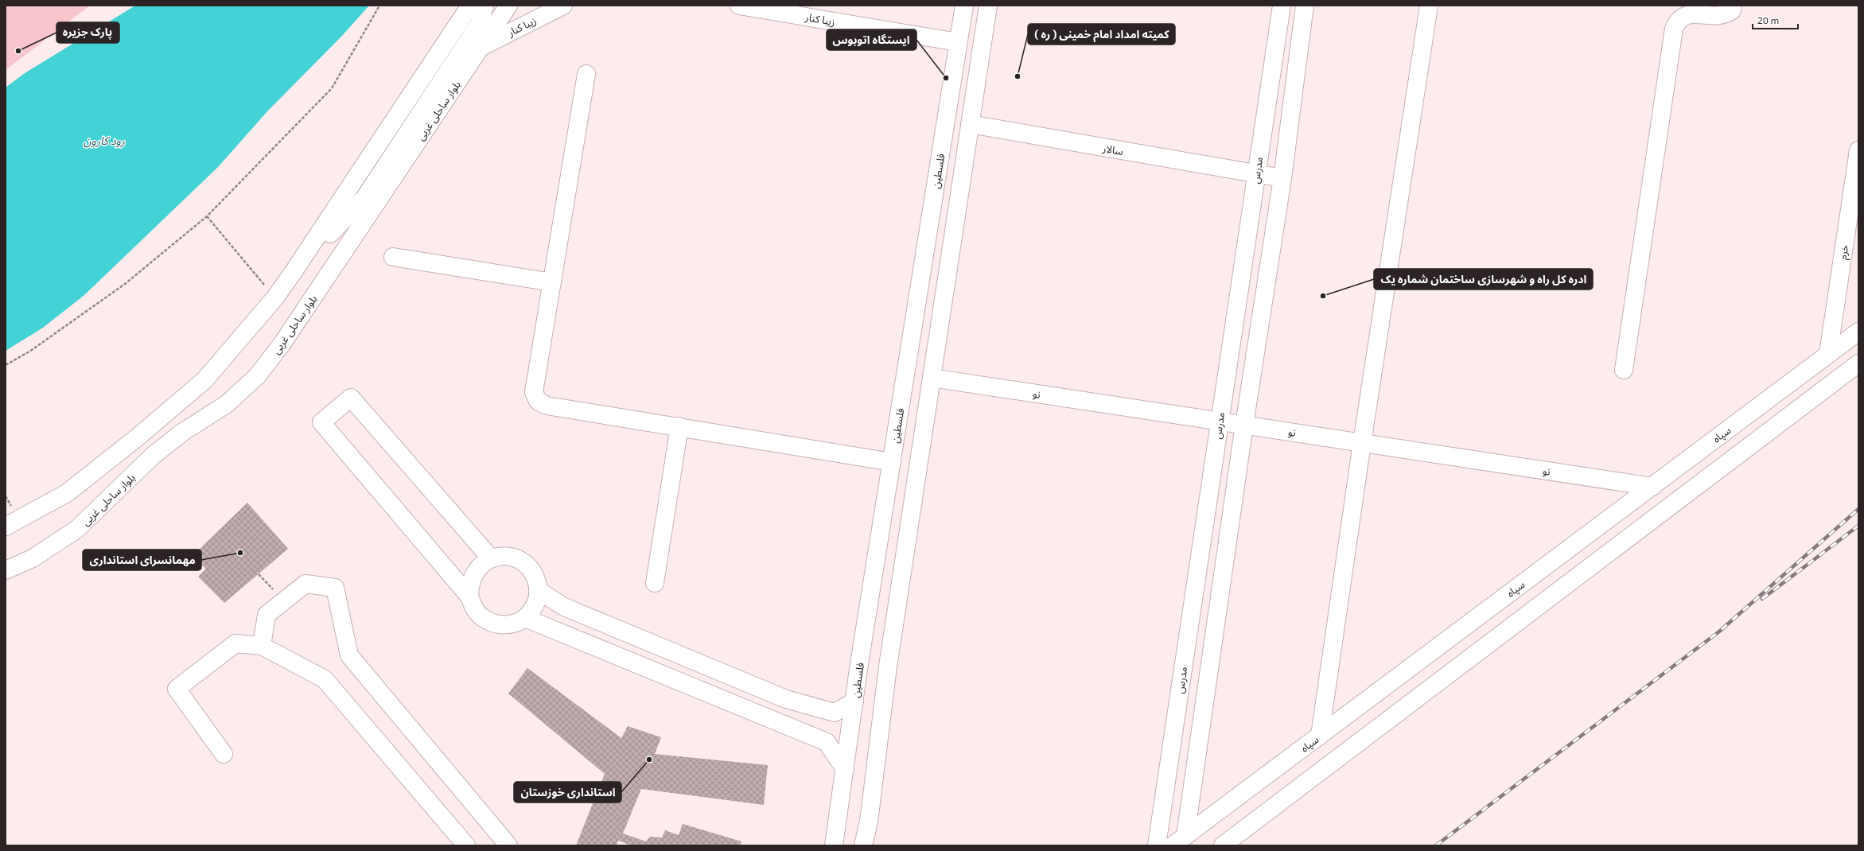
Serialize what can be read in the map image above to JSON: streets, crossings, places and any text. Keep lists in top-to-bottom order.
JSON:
{
  "streets": {
    "street": [
      "زیبا کنار",
      "بلوار ساحلی غربی",
      "سالار",
      "مدرس",
      "فلسطین",
      "خرم",
      "نو",
      "سپاه"
    ]
  },
  "crossings": [
    ["زیبا کنار", "بلوار ساحلی غربی"],
    ["زیبا کنار", "فلسطین"],
    ["سالار", "مدرس"],
    ["مدرس", "نو"],
    ["خرم", "سپاه"],
    ["نو", "سپاه"]
  ],
  "water": ["رود کارون"],
  "places": [
    "پارک جزیره",
    "کمیته امداد امام خمینی ( ره )",
    "ایستگاه اتوبوس",
    "ادره کل راه و شهرسازی ساختمان شماره یک",
    "مهمانسرای استانداری",
    "استانداری خوزستان"
  ],
  "scale_bar": "20 m"
}
